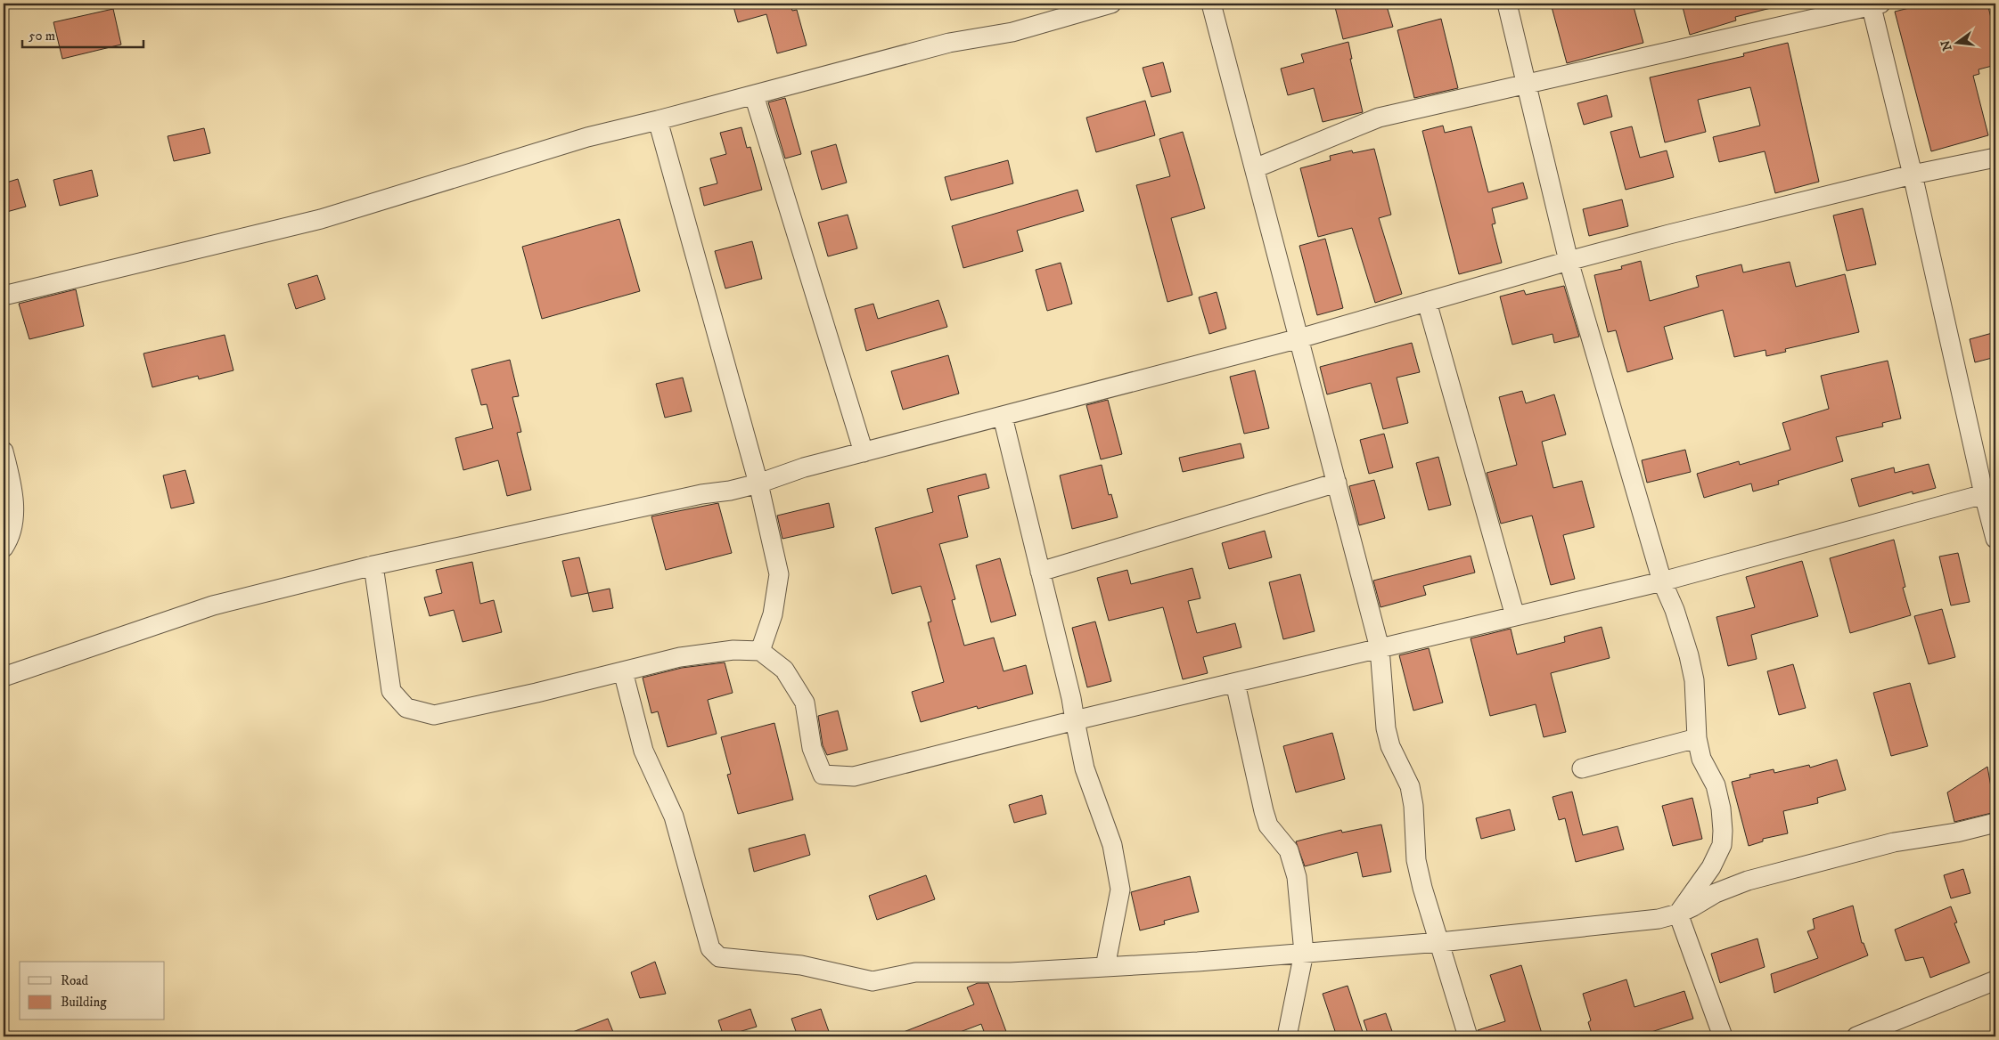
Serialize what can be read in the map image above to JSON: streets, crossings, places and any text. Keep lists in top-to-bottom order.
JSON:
{
  "legend": ["Road", "Building"],
  "scale_bar": "50 m",
  "north": "left"
}
